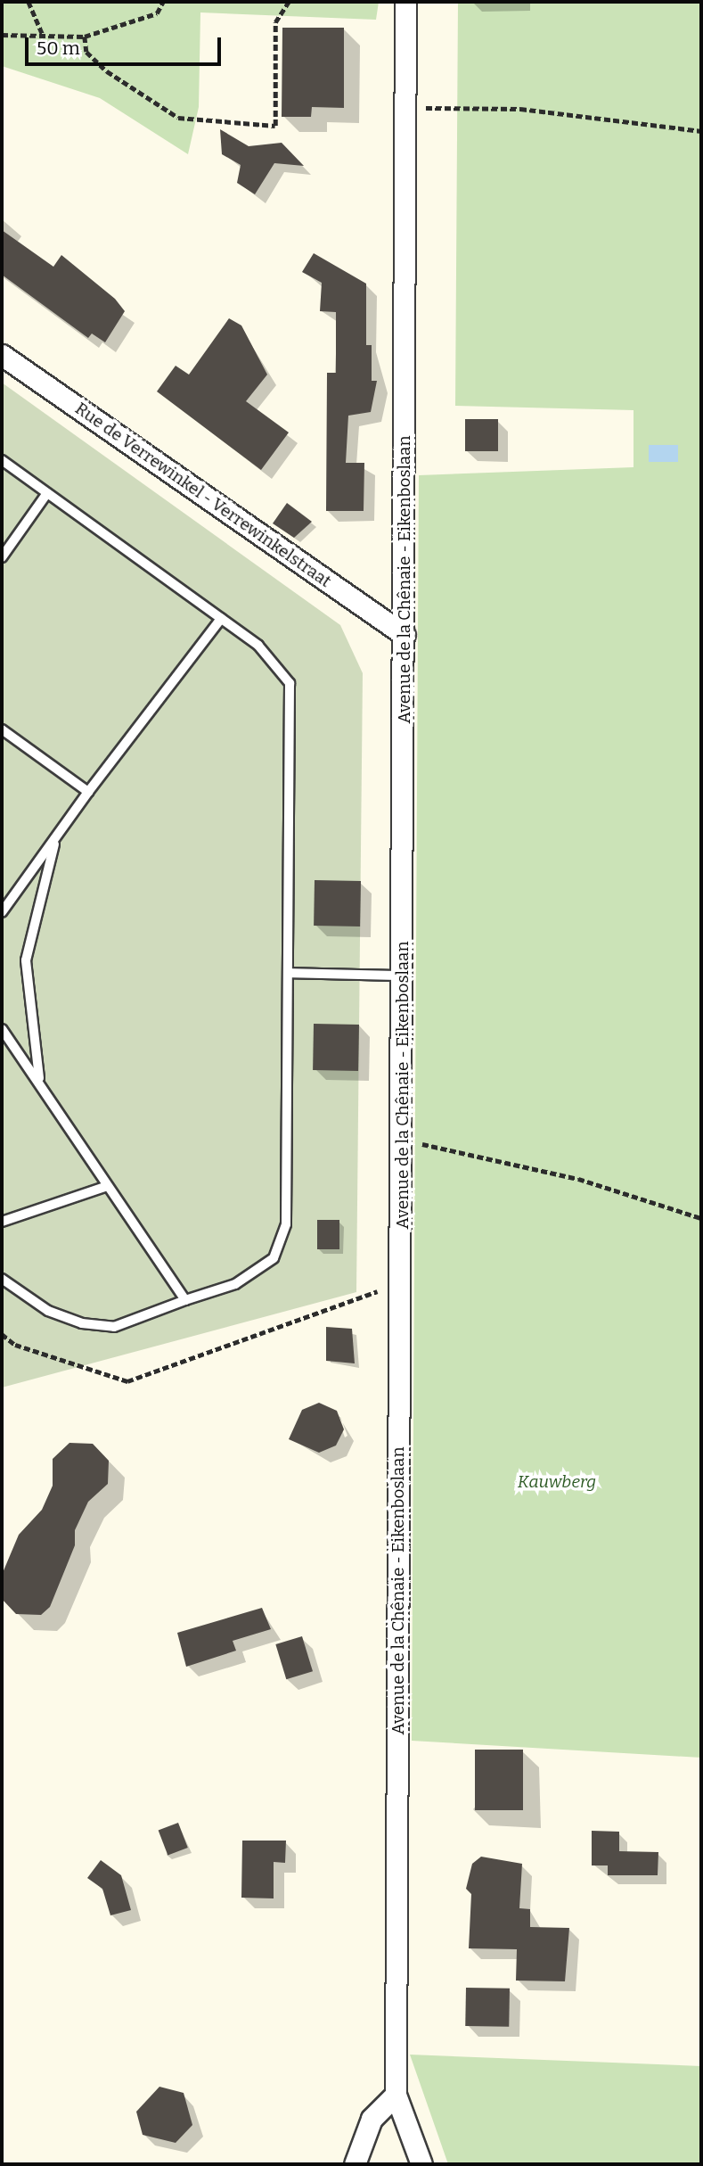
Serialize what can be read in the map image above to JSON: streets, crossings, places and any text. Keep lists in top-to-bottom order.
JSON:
{
  "streets": {
    "street": ["Rue de Verrewinkel - Verrewinkelstraat", "Avenue de la Chênaie - Eikenboslaan"]
  },
  "crossings": [
    ["Rue de Verrewinkel - Verrewinkelstraat", "Avenue de la Chênaie - Eikenboslaan"]
  ],
  "parks": ["Kauwberg"],
  "scale_bar": "50 m"
}
